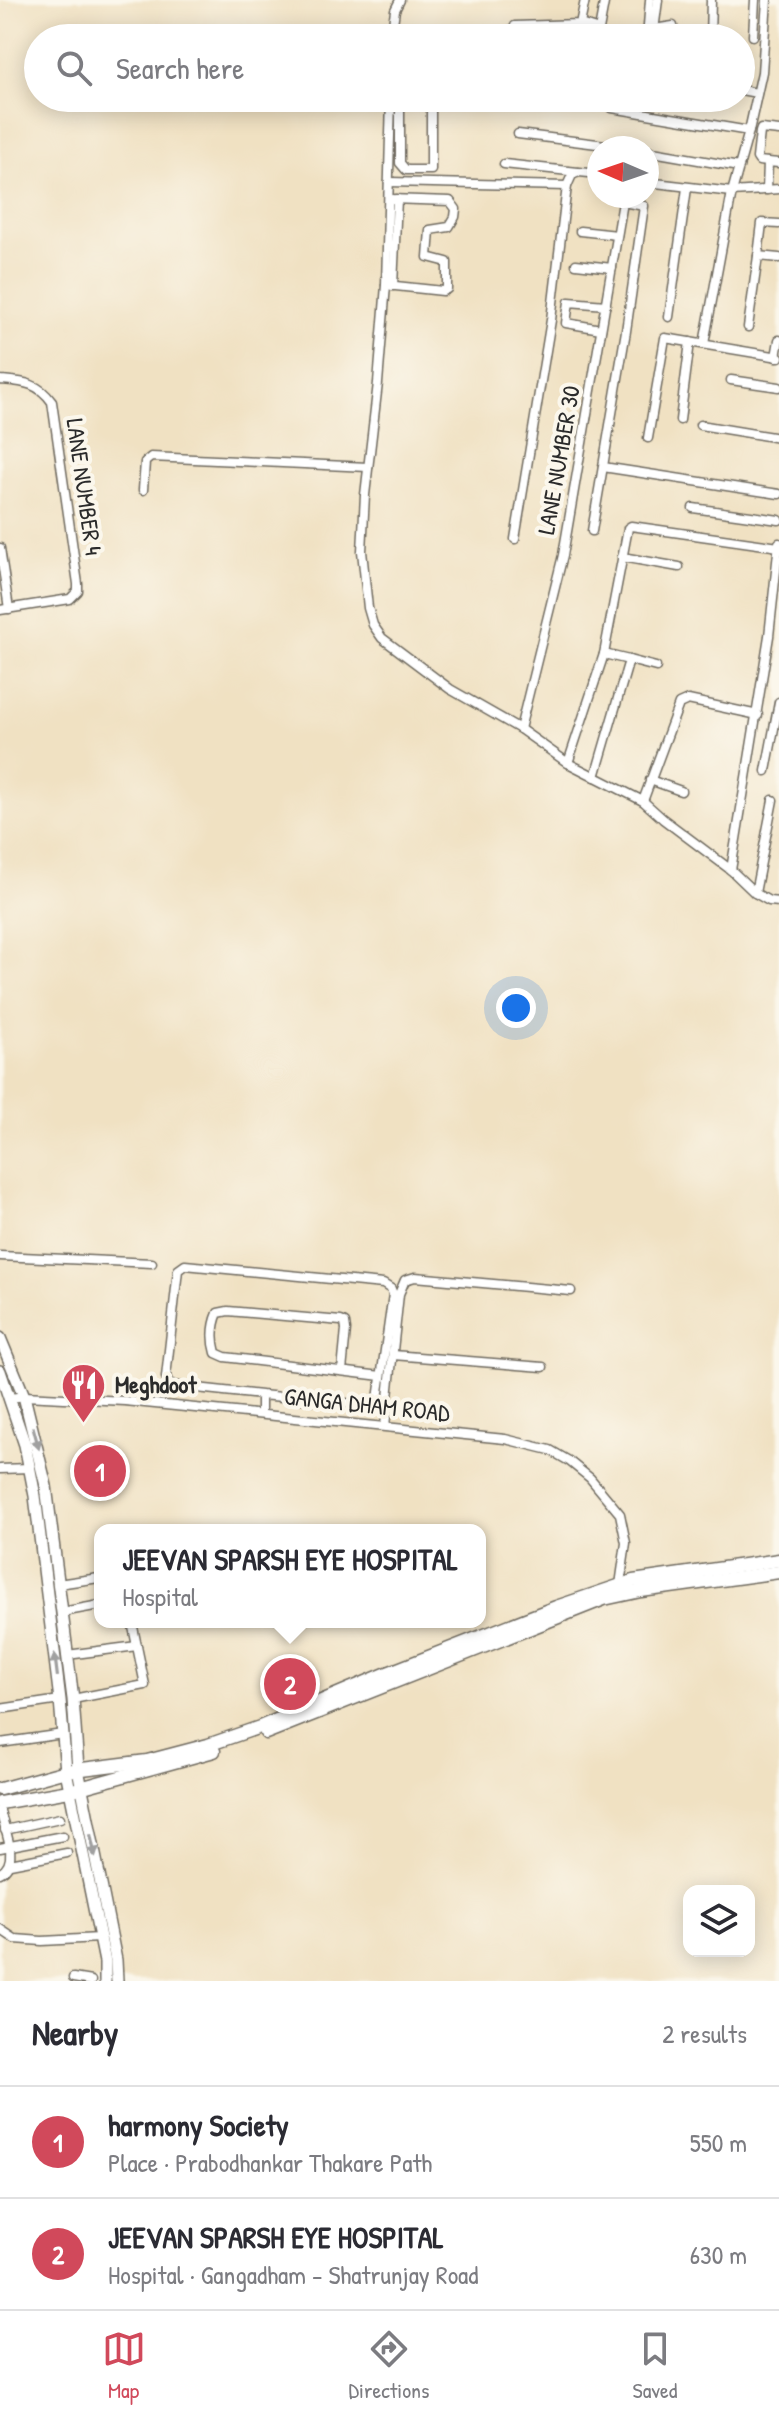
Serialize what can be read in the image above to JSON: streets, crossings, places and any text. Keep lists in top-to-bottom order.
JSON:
{
  "streets": {
    "street": ["LANE NUMBER 30", "LANE NUMBER 4", "GANGA DHAM ROAD"]
  },
  "places": {
    "restaurant": ["Meghdoot"]
  },
  "north": "left",
  "page": {
    "search": "Search here",
    "pins": ["1", "2"],
    "popup": ["JEEVAN SPARSH EYE HOSPITAL", "Hospital"],
    "heading": ["Nearby", "2 results"],
    "list": [
      {
        "mark": "1",
        "name": "harmony Society",
        "note": "Place · Prabodhankar Thakare Path",
        "value": "550 m"
      },
      {
        "mark": "2",
        "name": "JEEVAN SPARSH EYE HOSPITAL",
        "note": "Hospital · Gangadham - Shatrunjay Road",
        "value": "630 m"
      }
    ],
    "nav": ["Map", "Directions", "Saved"]
  }
}
